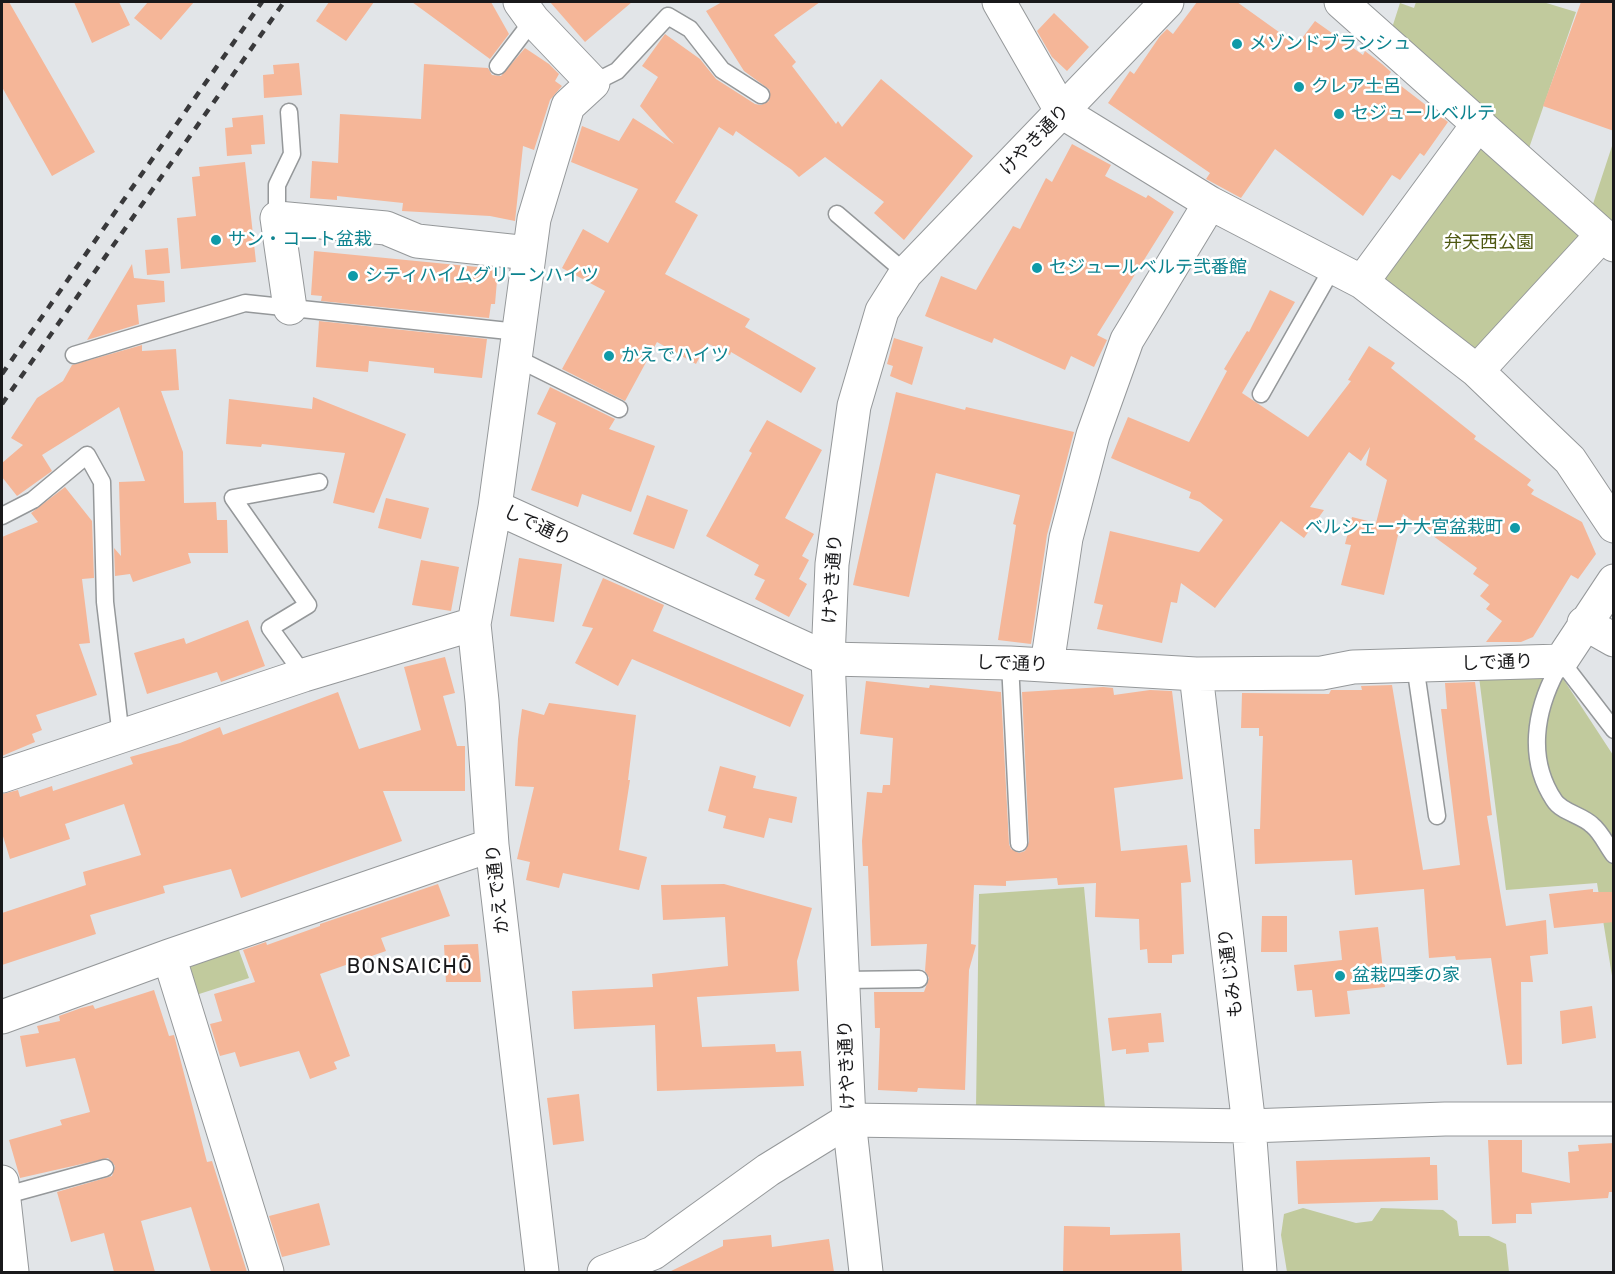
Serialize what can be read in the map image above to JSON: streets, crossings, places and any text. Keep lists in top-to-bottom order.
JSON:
{
  "streets": {
    "street": [
      "けやき通り",
      "しで通り",
      "かえで通り",
      "もみじ通り"
    ]
  },
  "crossings": [
    ["けやき通り", "しで通り"],
    ["しで通り", "かえで通り"],
    ["しで通り", "もみじ通り"]
  ],
  "districts": ["BONSAICHŌ"],
  "parks": ["弁天西公園"],
  "places": [
    "メゾンドブランシュ",
    "クレア土呂",
    "セジュールベルテ",
    "サン・コート盆栽",
    "セジュールベルテ弐番館",
    "シティハイムグリーンハイツ",
    "かえでハイツ",
    "ベルシェーナ大宮盆栽町",
    "盆栽四季の家"
  ]
}
